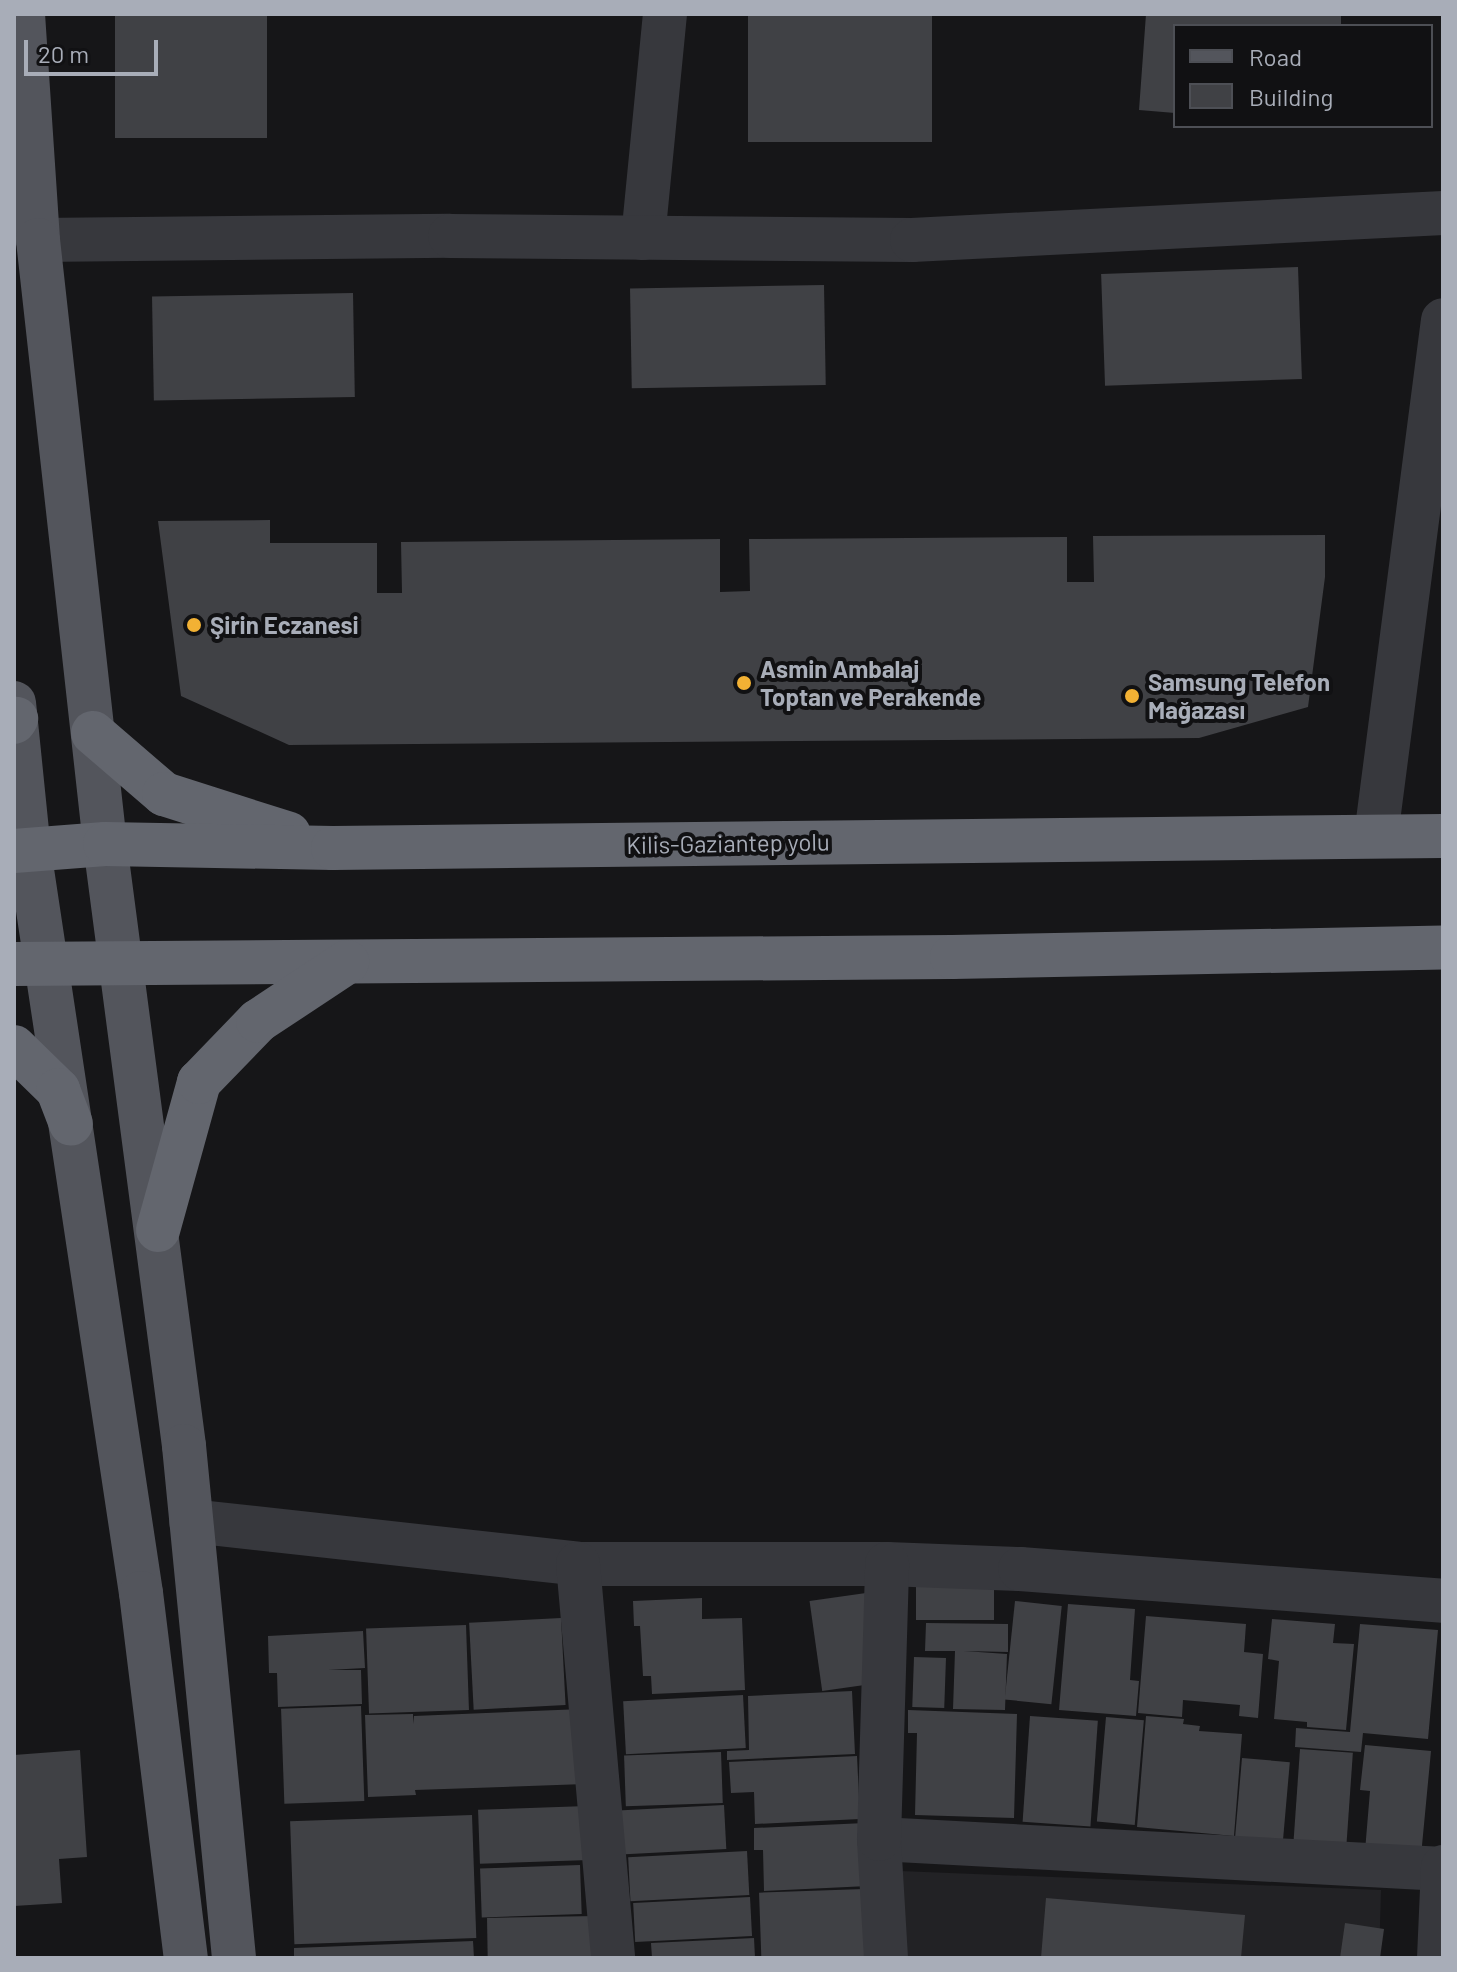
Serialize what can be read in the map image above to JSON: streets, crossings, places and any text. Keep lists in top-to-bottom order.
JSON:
{
  "streets": {
    "highway": ["Kilis-Gaziantep yolu"]
  },
  "places": ["Şirin Eczanesi", "Asmin Ambalaj Toptan ve Perakende", "Samsung Telefon Mağazası"],
  "legend": ["Road", "Building"],
  "scale_bar": "20 m"
}
